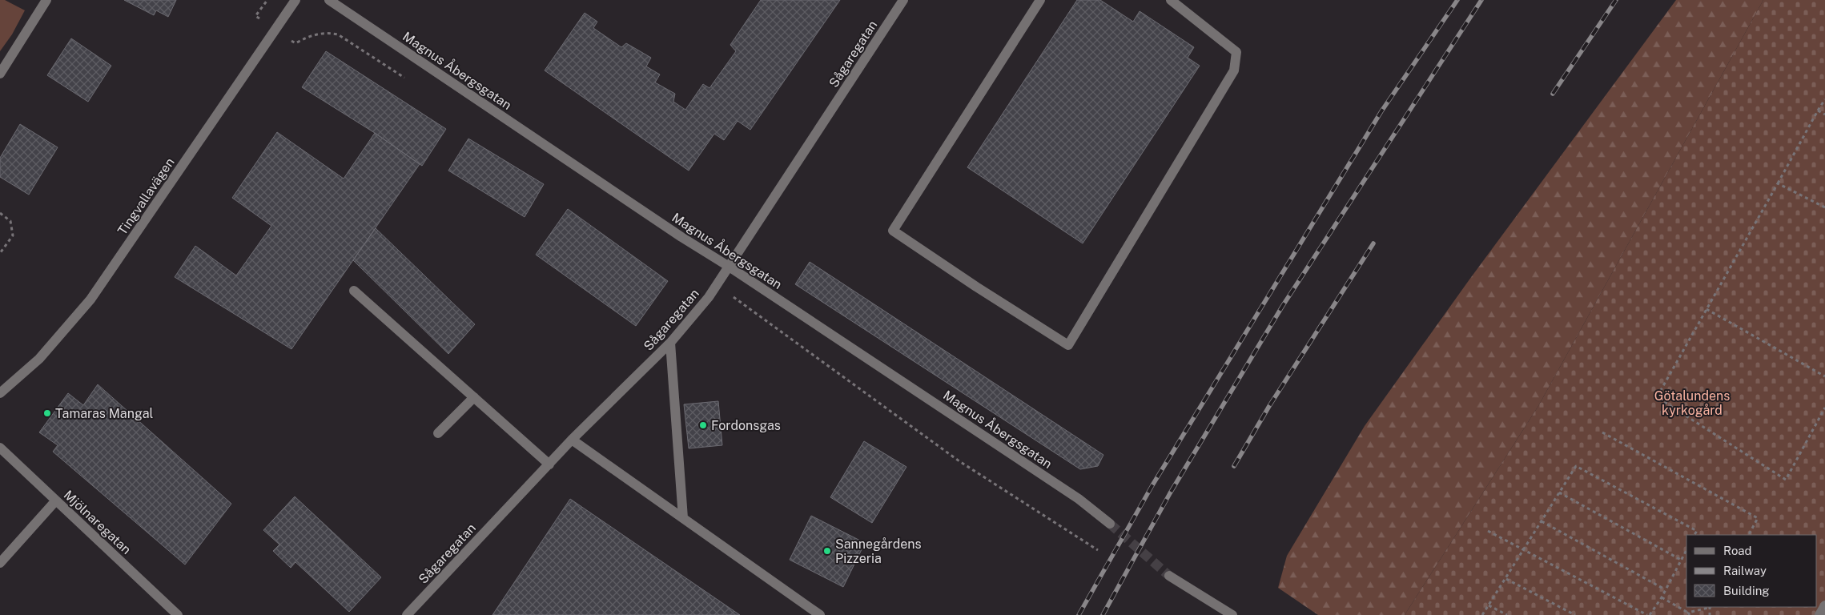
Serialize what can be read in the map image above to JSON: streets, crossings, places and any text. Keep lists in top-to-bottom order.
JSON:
{
  "streets": {
    "street": [
      "Sågaregatan",
      "Magnus Åbergsgatan",
      "Tingvallavägen",
      "Mjölnaregatan"
    ]
  },
  "crossings": [
    ["Sågaregatan", "Magnus Åbergsgatan"]
  ],
  "parks": ["Götalundens kyrkogård"],
  "places": ["Tamaras Mangal", "Fordonsgas", "Sannegårdens Pizzeria"],
  "legend": ["Road", "Railway", "Building"]
}
